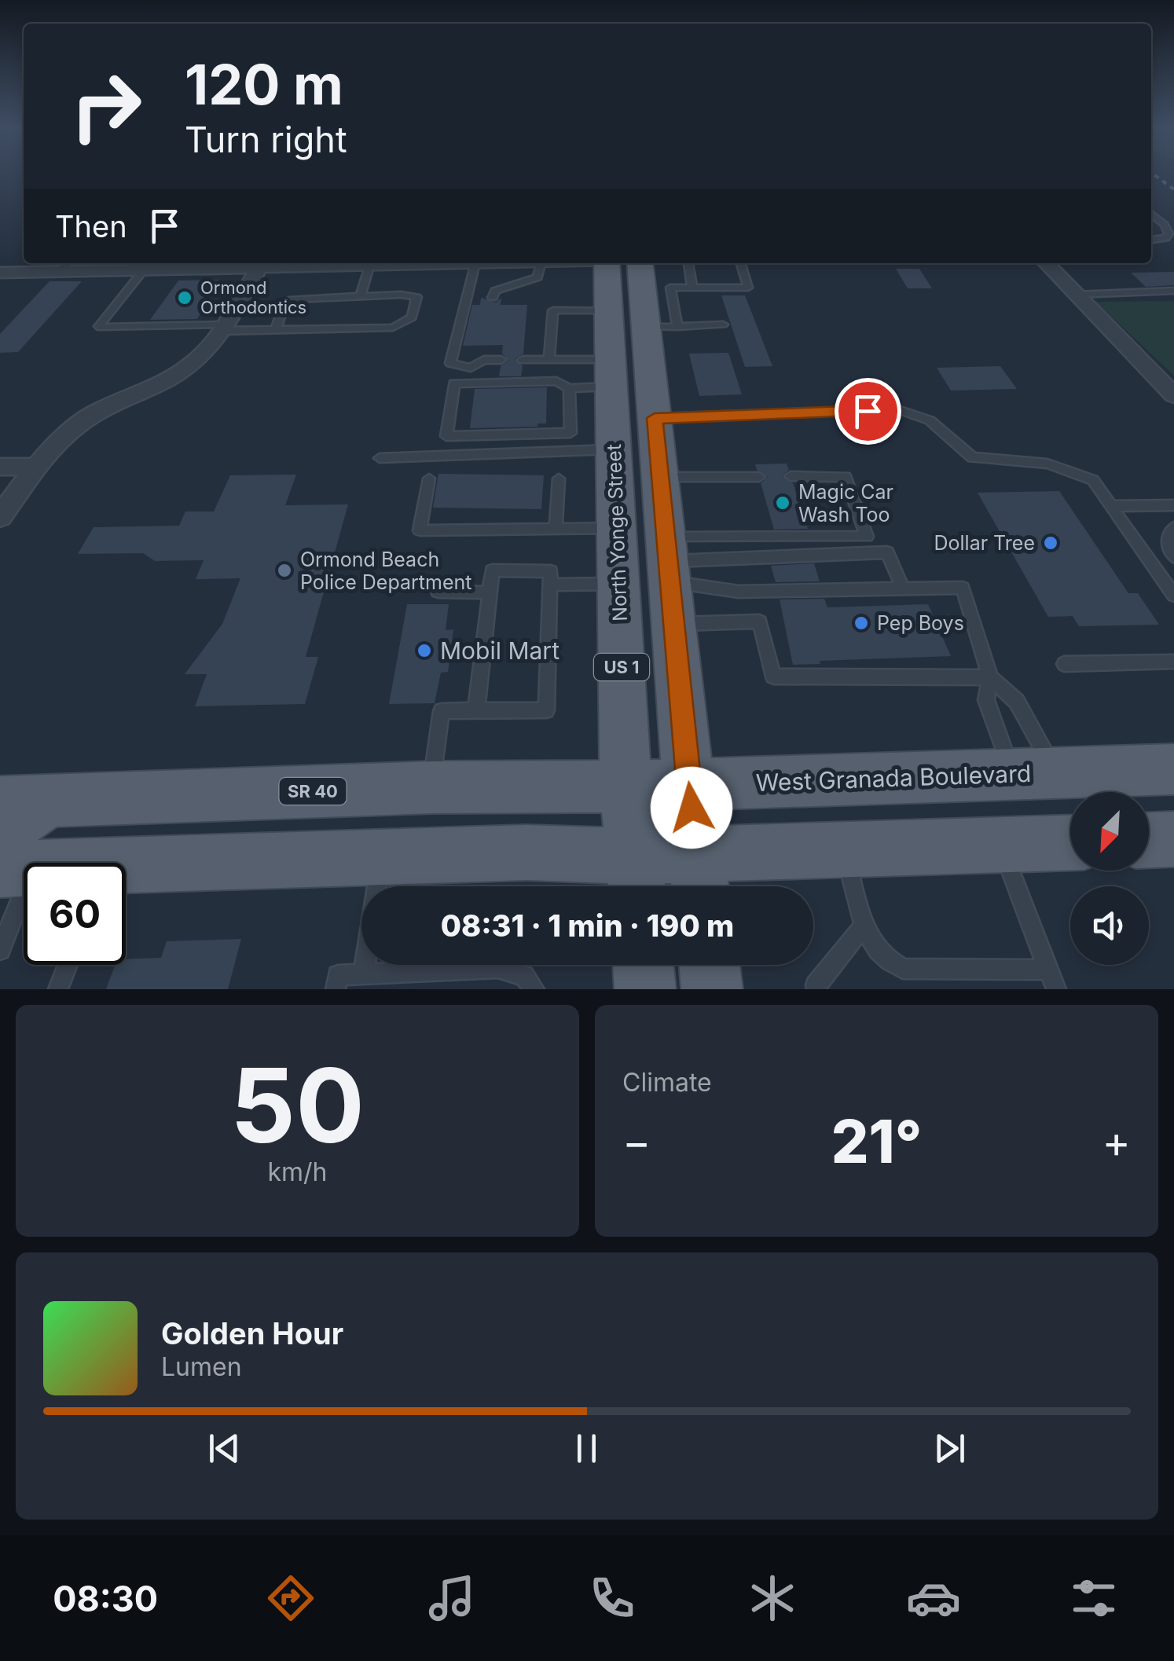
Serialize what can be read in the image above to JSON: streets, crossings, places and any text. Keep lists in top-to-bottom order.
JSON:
{
  "streets": {
    "main road": [
      "North Yonge Street",
      "US 1",
      "West Granada Boulevard",
      "SR 40"
    ]
  },
  "crossings": [
    ["North Yonge Street", "West Granada Boulevard"],
    ["US 1", "West Granada Boulevard"]
  ],
  "places": [
    "Ormond Orthodontics",
    "Magic Car Wash Too",
    "Dollar Tree",
    "Ormond Beach Police Department",
    "Pep Boys",
    "Mobil Mart"
  ],
  "north": "bottom left",
  "page": {
    "turn": ["120 m", "Turn right"],
    "then": "Then",
    "limit": "60",
    "trip": "08:31 · 1 min · 190 m",
    "tile": [
      ["50", "km/h"],
      "Climate"
    ],
    "heat": ["−", "21°", "+"],
    "song": ["Golden Hour", "Lumen"],
    "tabs": "08:30"
  }
}
